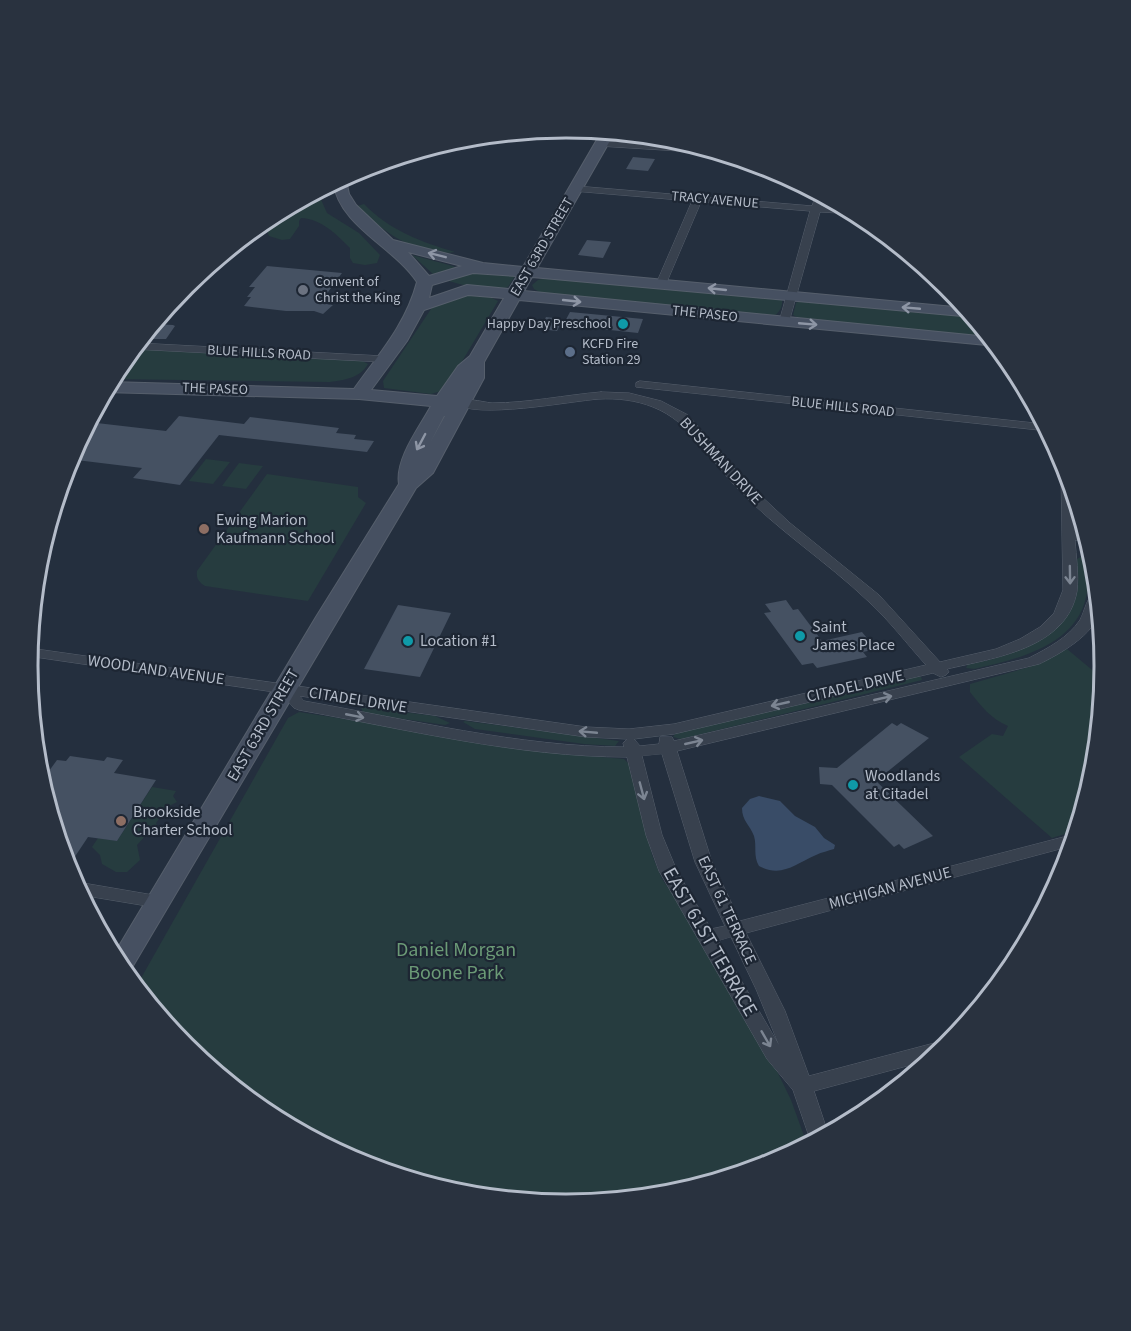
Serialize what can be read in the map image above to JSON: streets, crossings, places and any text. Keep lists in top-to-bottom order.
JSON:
{
  "streets": {
    "main road": ["EAST 63RD STREET", "THE PASEO"],
    "street": [
      "TRACY AVENUE",
      "BLUE HILLS ROAD",
      "BUSHMAN DRIVE",
      "WOODLAND AVENUE",
      "CITADEL DRIVE",
      "MICHIGAN AVENUE",
      "EAST 61 TERRACE",
      "EAST 61ST TERRACE"
    ]
  },
  "crossings": [
    ["TRACY AVENUE", "EAST 63RD STREET"],
    ["EAST 63RD STREET", "THE PASEO"],
    ["EAST 63RD STREET", "BUSHMAN DRIVE"],
    ["EAST 63RD STREET", "WOODLAND AVENUE"],
    ["EAST 63RD STREET", "CITADEL DRIVE"],
    ["BUSHMAN DRIVE", "CITADEL DRIVE"],
    ["WOODLAND AVENUE", "CITADEL DRIVE"],
    ["CITADEL DRIVE", "EAST 61 TERRACE"],
    ["CITADEL DRIVE", "EAST 61ST TERRACE"],
    ["MICHIGAN AVENUE", "EAST 61 TERRACE"],
    ["MICHIGAN AVENUE", "EAST 61ST TERRACE"],
    ["EAST 61 TERRACE", "EAST 61ST TERRACE"]
  ],
  "one_way": ["EAST 61ST TERRACE"],
  "parks": ["Daniel Morgan Boone Park"],
  "places": [
    "Convent of Christ the King",
    "Happy Day Preschool",
    "KCFD Fire Station 29",
    "Ewing Marion Kaufmann School",
    "Saint James Place",
    "Location #1",
    "Woodlands at Citadel",
    "Brookside Charter School"
  ]
}
